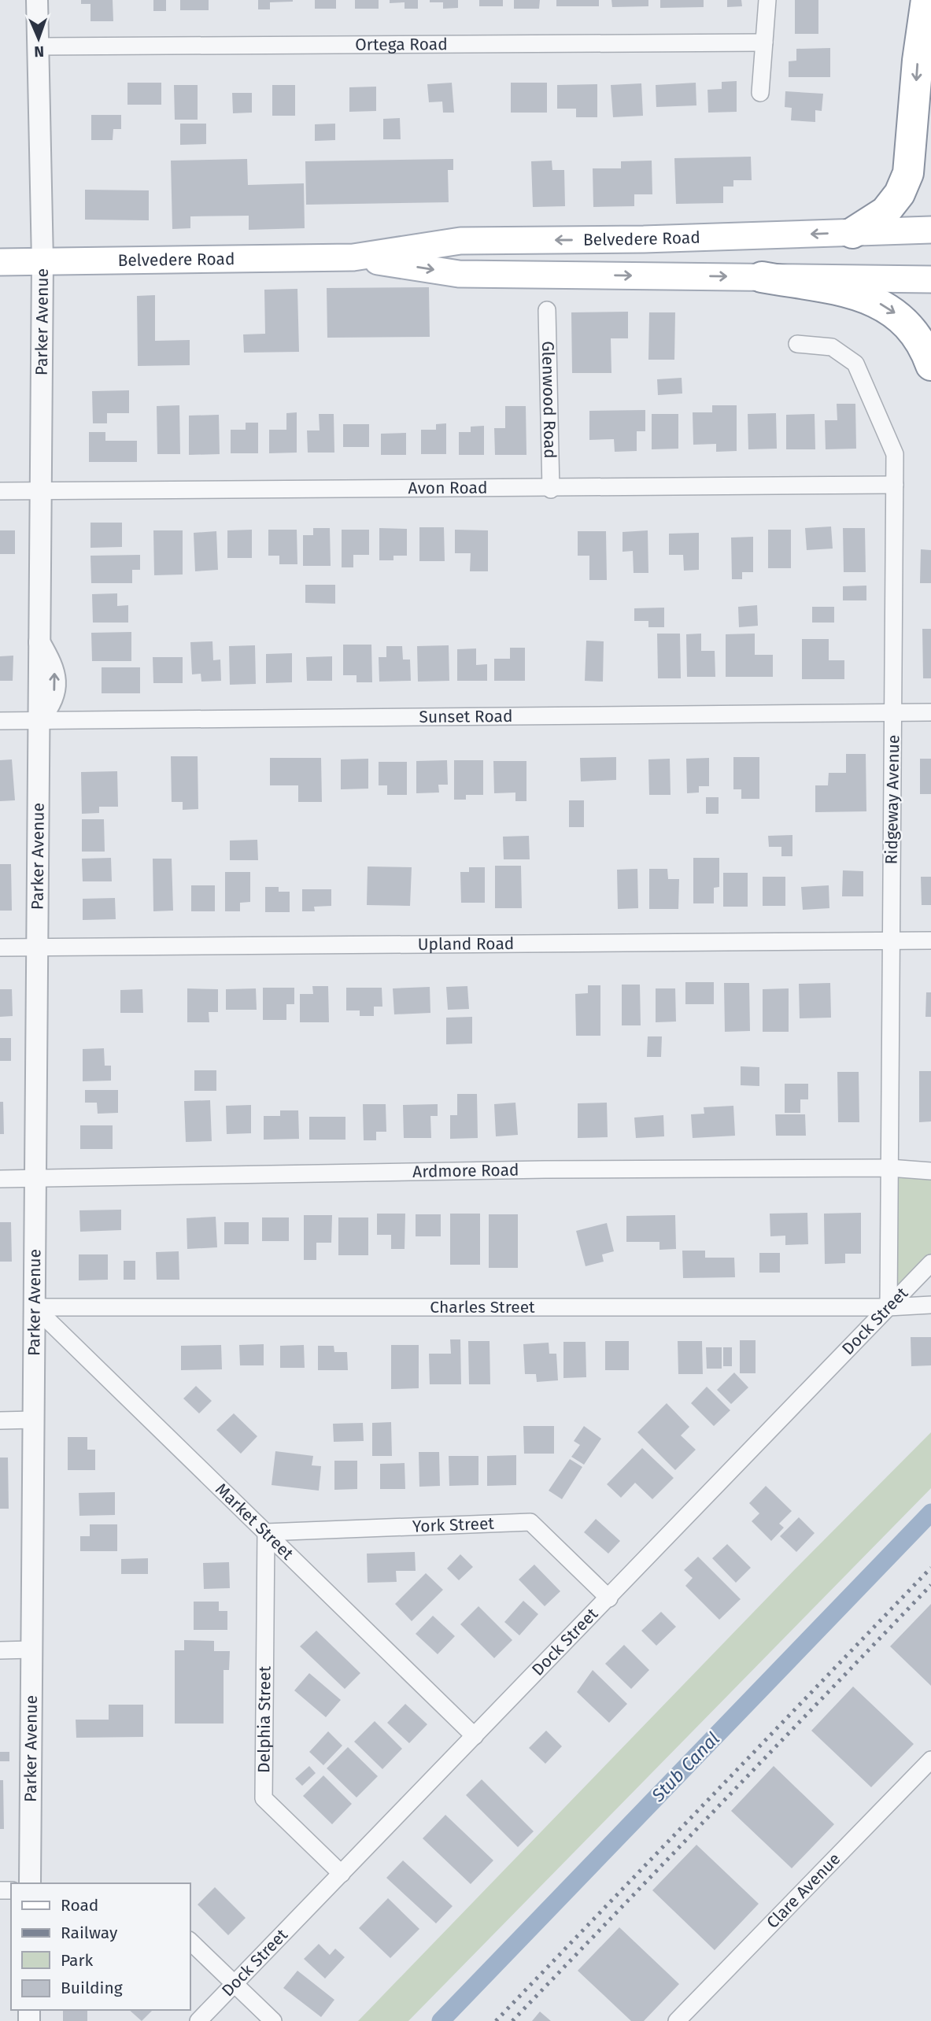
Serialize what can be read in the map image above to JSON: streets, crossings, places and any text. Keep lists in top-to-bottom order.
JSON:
{
  "streets": {
    "main road": ["Belvedere Road"],
    "street": [
      "Ortega Road",
      "Parker Avenue",
      "Glenwood Road",
      "Avon Road",
      "Sunset Road",
      "Ridgeway Avenue",
      "Upland Road",
      "Ardmore Road",
      "Charles Street",
      "Dock Street",
      "Market Street",
      "York Street",
      "Delphia Street",
      "Clare Avenue"
    ]
  },
  "crossings": [
    ["Ortega Road", "Parker Avenue"],
    ["Belvedere Road", "Parker Avenue"],
    ["Parker Avenue", "Avon Road"],
    ["Parker Avenue", "Sunset Road"],
    ["Parker Avenue", "Upland Road"],
    ["Parker Avenue", "Ardmore Road"],
    ["Parker Avenue", "Charles Street"],
    ["Parker Avenue", "Market Street"],
    ["Glenwood Road", "Avon Road"],
    ["Avon Road", "Ridgeway Avenue"],
    ["Sunset Road", "Ridgeway Avenue"],
    ["Ridgeway Avenue", "Upland Road"],
    ["Ridgeway Avenue", "Ardmore Road"],
    ["Ridgeway Avenue", "Charles Street"],
    ["Ridgeway Avenue", "Dock Street"],
    ["Charles Street", "Dock Street"],
    ["Charles Street", "Market Street"],
    ["Dock Street", "Market Street"],
    ["Dock Street", "York Street"],
    ["Dock Street", "Delphia Street"],
    ["Market Street", "York Street"],
    ["Market Street", "Delphia Street"],
    ["York Street", "Delphia Street"]
  ],
  "water": ["Stub Canal"],
  "legend": [
    "Road",
    "Railway",
    "Park",
    "Building"
  ],
  "north": "bottom"
}
